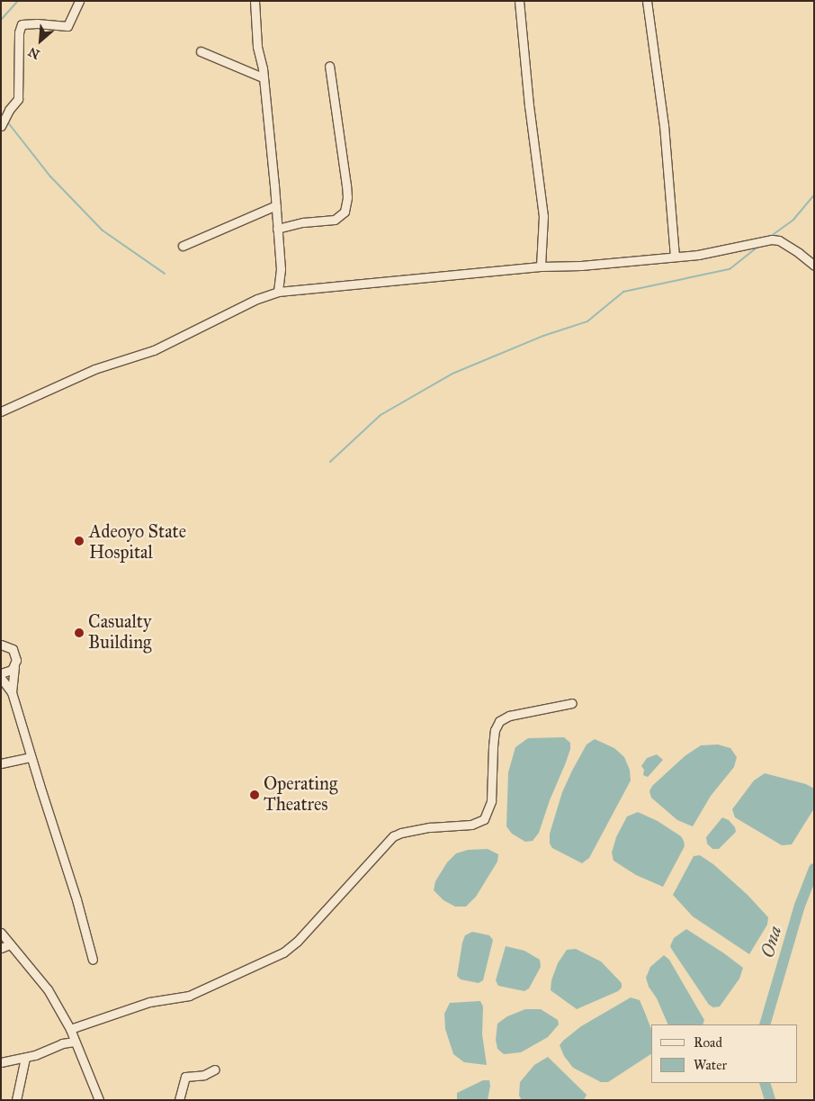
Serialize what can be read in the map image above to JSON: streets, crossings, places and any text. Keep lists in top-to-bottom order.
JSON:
{
  "water": ["Ona"],
  "places": ["Adeoyo State Hospital", "Casualty Building", "Operating Theatres"],
  "legend": ["Road", "Water"],
  "north": "bottom left"
}
